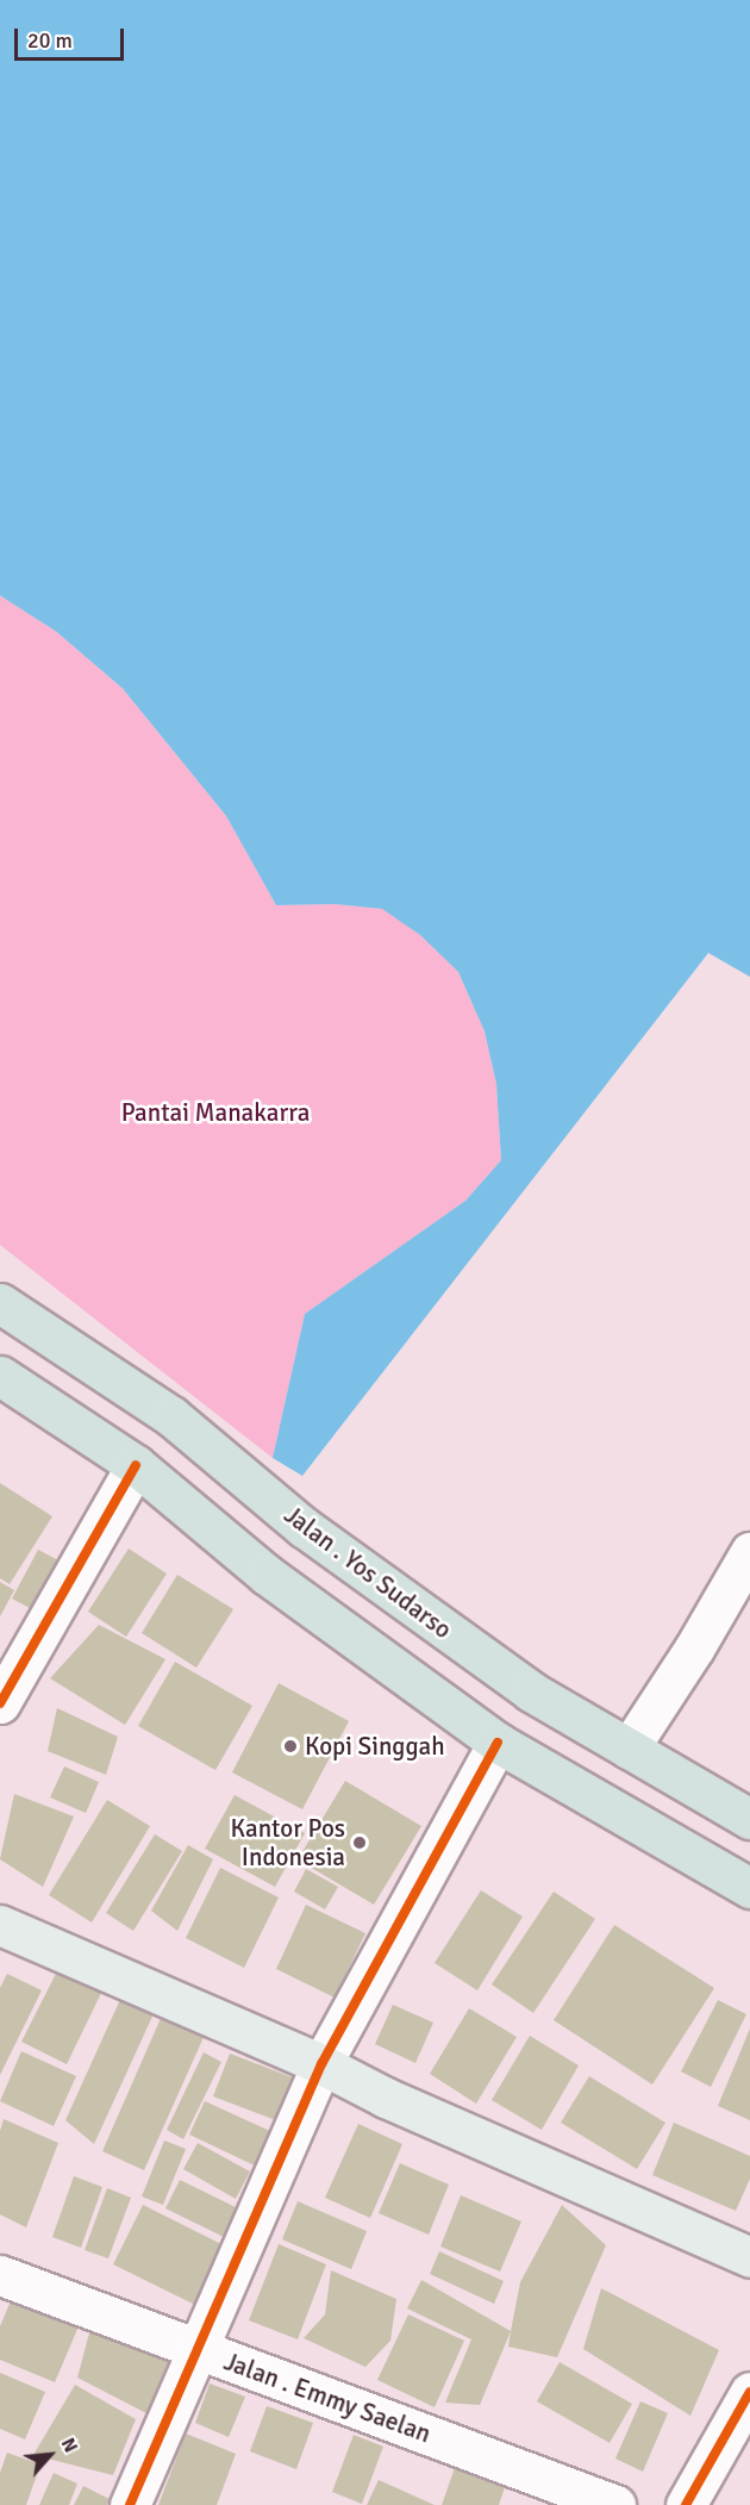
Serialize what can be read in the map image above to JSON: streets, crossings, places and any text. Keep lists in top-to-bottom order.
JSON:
{
  "streets": {
    "highway": ["Jalan . Yos Sudarso"],
    "street": ["Jalan . Emmy Saelan"]
  },
  "parks": ["Pantai Manakarra"],
  "places": ["Kopi Singgah", "Kantor Pos Indonesia"],
  "scale_bar": "20 m",
  "north": "top right"
}
